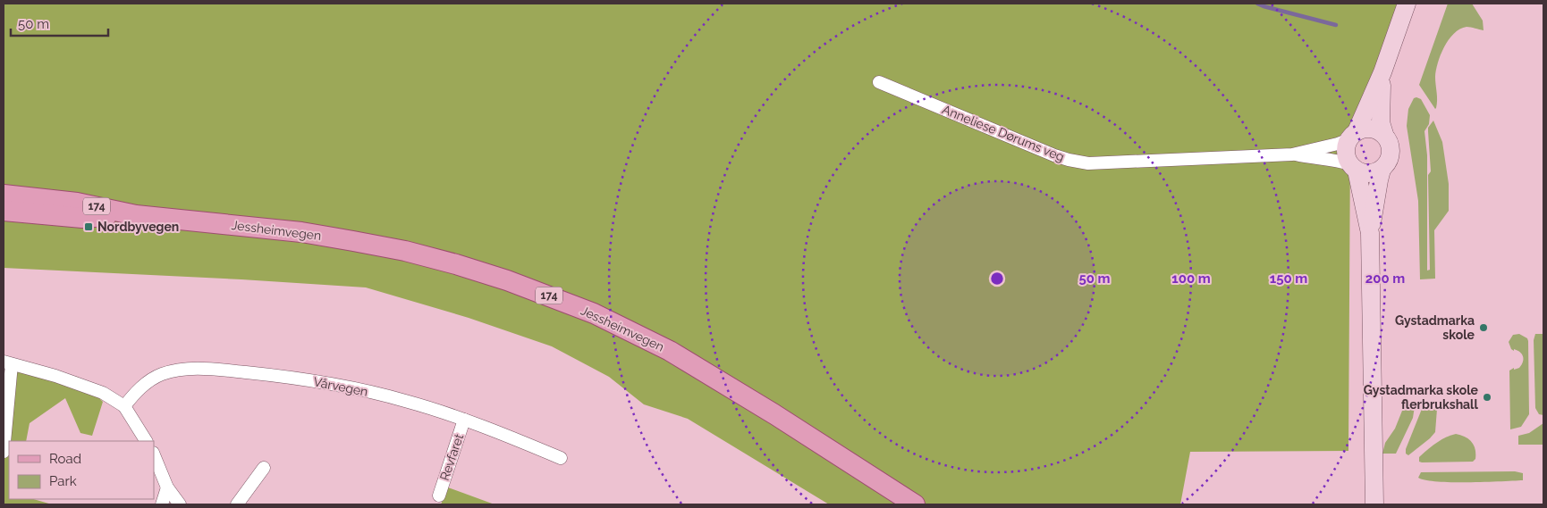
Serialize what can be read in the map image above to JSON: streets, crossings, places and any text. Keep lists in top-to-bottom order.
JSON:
{
  "streets": {
    "main road": ["174", "Jessheimvegen"],
    "street": ["Anneliese Dørums veg", "Vårvegen", "Revfaret"]
  },
  "crossings": [
    ["Vårvegen", "Revfaret"]
  ],
  "places": {
    "transit": ["Nordbyvegen"],
    "other": ["Gystadmarka skole", "Gystadmarka skole flerbrukshall"]
  },
  "legend": ["Road", "Park"],
  "scale_bar": "50 m",
  "rings": [
    "50 m",
    "100 m",
    "150 m",
    "200 m"
  ]
}
